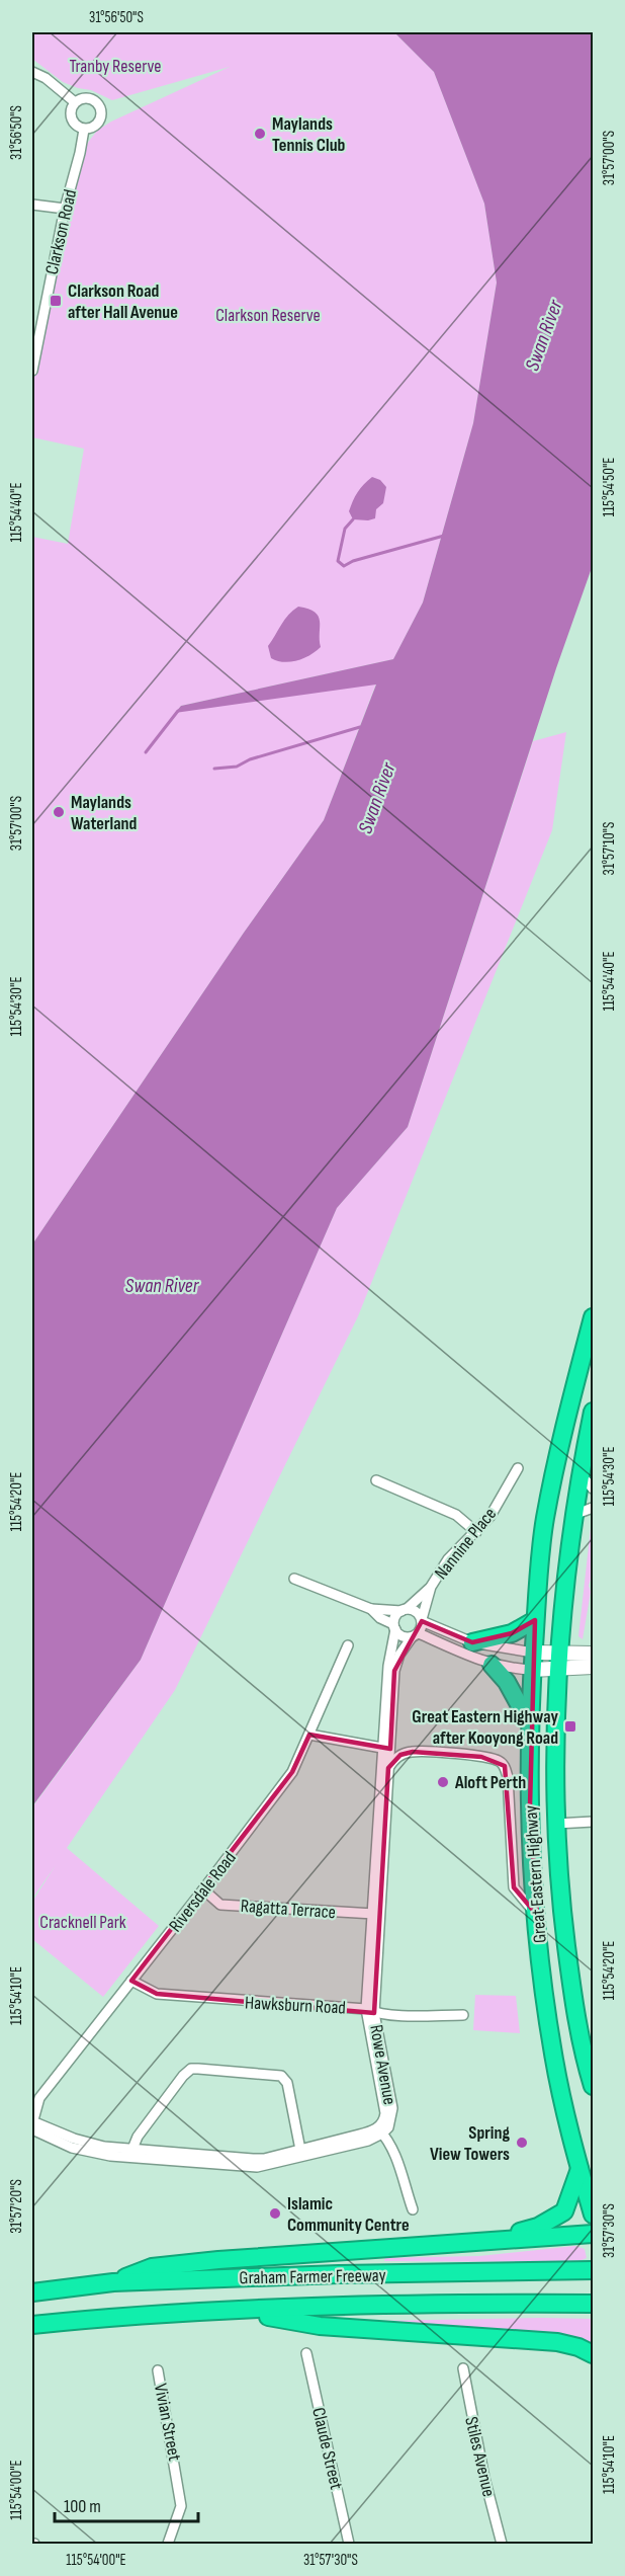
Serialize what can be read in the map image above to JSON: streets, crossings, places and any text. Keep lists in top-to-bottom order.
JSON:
{
  "streets": {
    "highway": ["Great Eastern Highway", "Graham Farmer Freeway"],
    "street": [
      "Clarkson Road",
      "Nannine Place",
      "Riversdale Road",
      "Ragatta Terrace",
      "Hawksburn Road",
      "Rowe Avenue",
      "Vivian Street",
      "Claude Street",
      "Stiles Avenue"
    ]
  },
  "crossings": [
    ["Nannine Place", "Rowe Avenue"],
    ["Riversdale Road", "Ragatta Terrace"],
    ["Riversdale Road", "Hawksburn Road"],
    ["Riversdale Road", "Rowe Avenue"],
    ["Ragatta Terrace", "Rowe Avenue"],
    ["Hawksburn Road", "Rowe Avenue"]
  ],
  "water": ["Swan River"],
  "parks": ["Tranby Reserve", "Clarkson Reserve", "Cracknell Park"],
  "places": {
    "other": [
      "Maylands Tennis Club",
      "Maylands Waterland",
      "Aloft Perth",
      "Spring View Towers",
      "Islamic Community Centre"
    ],
    "transit": ["Clarkson Road after Hall Avenue", "Great Eastern Highway after Kooyong Road"]
  },
  "scale_bar": "100 m",
  "coordinates": [
    "31°56'50\"S",
    "31°57'00\"S",
    "115°54'50\"E",
    "115°54'40\"E",
    "31°57'10\"S",
    "115°54'30\"E",
    "115°54'20\"E",
    "115°54'10\"E",
    "31°57'20\"S",
    "31°57'30\"S",
    "115°54'00\"E"
  ]
}
